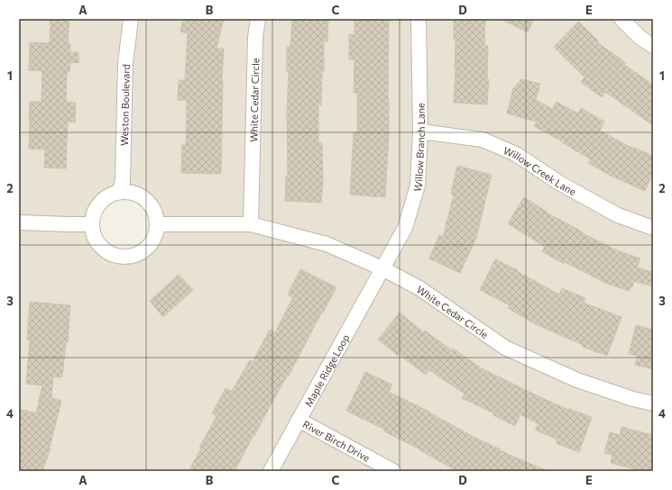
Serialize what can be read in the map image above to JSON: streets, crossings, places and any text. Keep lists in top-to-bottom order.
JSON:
{
  "streets": {
    "street": [
      "White Cedar Circle",
      "Weston Boulevard",
      "Willow Branch Lane",
      "Willow Creek Lane",
      "Maple Ridge Loop",
      "River Birch Drive"
    ]
  },
  "crossings": [
    ["White Cedar Circle", "Weston Boulevard"],
    ["White Cedar Circle", "Willow Branch Lane"],
    ["White Cedar Circle", "Maple Ridge Loop"],
    ["Willow Branch Lane", "Willow Creek Lane"],
    ["Willow Branch Lane", "Maple Ridge Loop"],
    ["Maple Ridge Loop", "River Birch Drive"]
  ],
  "grid": {
    "columns": [
      "A",
      "B",
      "C",
      "D",
      "E"
    ],
    "rows": [
      "1",
      "2",
      "3",
      "4"
    ]
  }
}
